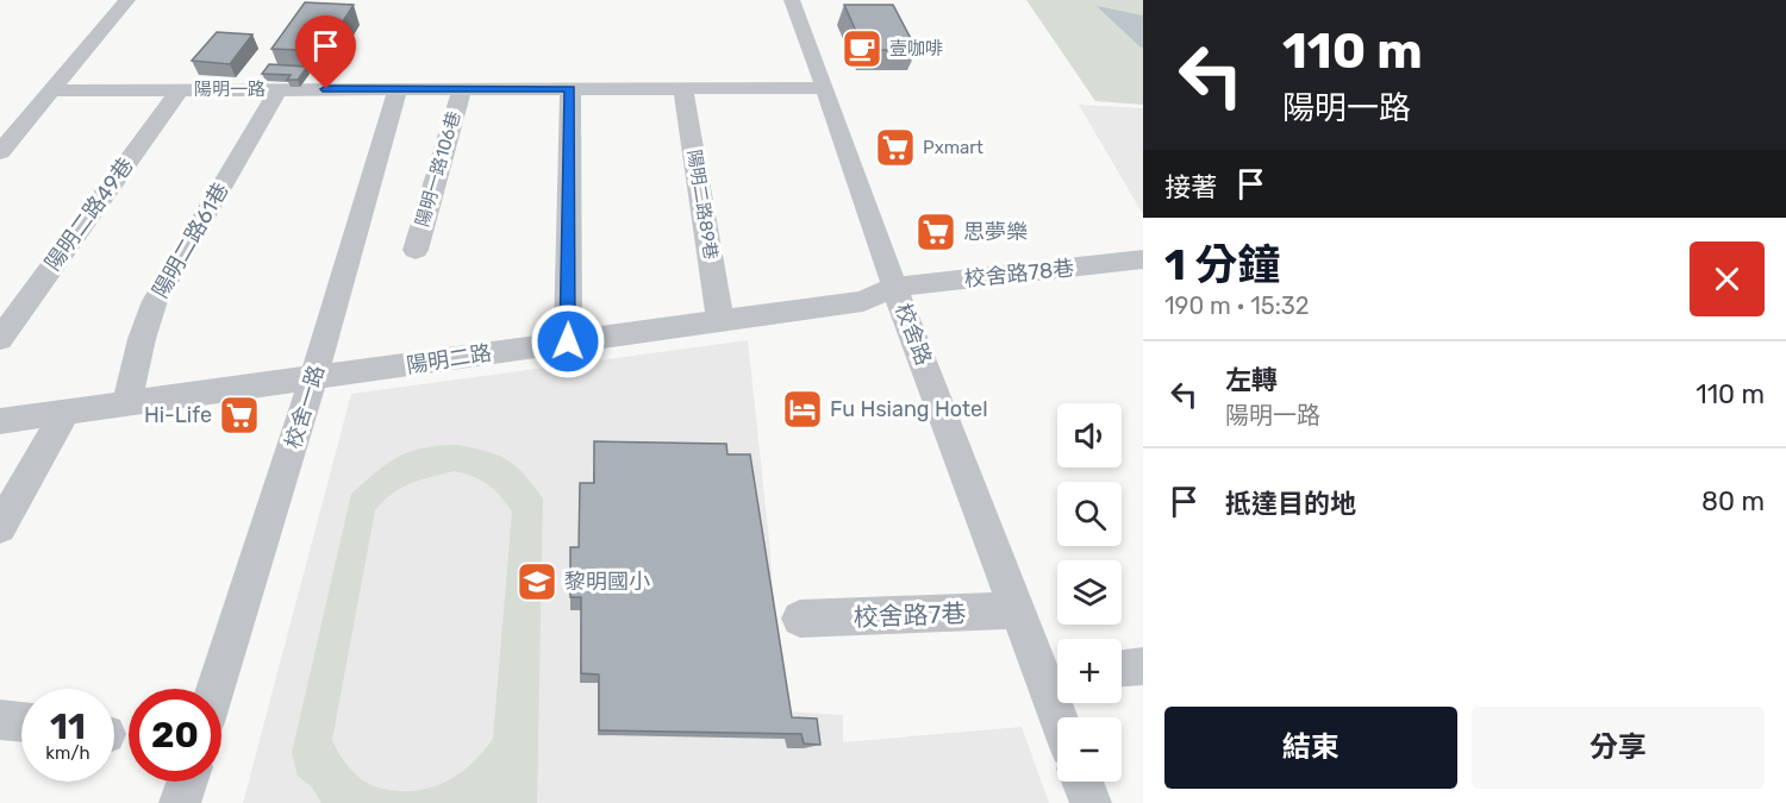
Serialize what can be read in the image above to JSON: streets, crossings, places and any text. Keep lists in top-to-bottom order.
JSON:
{
  "streets": {
    "street": [
      "陽明一路",
      "陽明一路106巷",
      "陽明二路89巷",
      "陽明二路49巷",
      "陽明二路61巷",
      "校舍路78巷",
      "校舍路",
      "陽明二路",
      "校舍一路",
      "校舍路7巷"
    ]
  },
  "crossings": [
    ["陽明一路", "陽明一路106巷"],
    ["陽明一路", "陽明二路89巷"],
    ["陽明一路", "陽明二路49巷"],
    ["陽明一路", "陽明二路61巷"],
    ["陽明一路", "校舍路"],
    ["陽明一路", "校舍一路"],
    ["陽明二路89巷", "陽明二路"],
    ["陽明二路61巷", "陽明二路"],
    ["校舍路78巷", "校舍路"],
    ["校舍路78巷", "陽明二路"],
    ["校舍路", "陽明二路"],
    ["校舍路", "校舍路7巷"],
    ["陽明二路", "校舍一路"]
  ],
  "places": {
    "cafe": ["壹咖啡"],
    "supermarket": ["Pxmart", "思夢樂", "Hi-Life"],
    "hotel": ["Fu Hsiang Hotel"],
    "school or university": ["黎明國小"]
  },
  "page": {
    "turn": ["110 m", "陽明一路"],
    "then": "接著",
    "heading": ["1 分鐘", "190 m · 15:32"],
    "list": [
      {
        "name": "左轉",
        "note": "陽明一路",
        "value": "110 m"
      },
      {
        "name": "抵達目的地",
        "value": "80 m"
      }
    ],
    "map_buttons": ["+", "−"],
    "speed": "11 km/h",
    "limit": "20",
    "buttons": ["結束", "分享"]
  }
}
